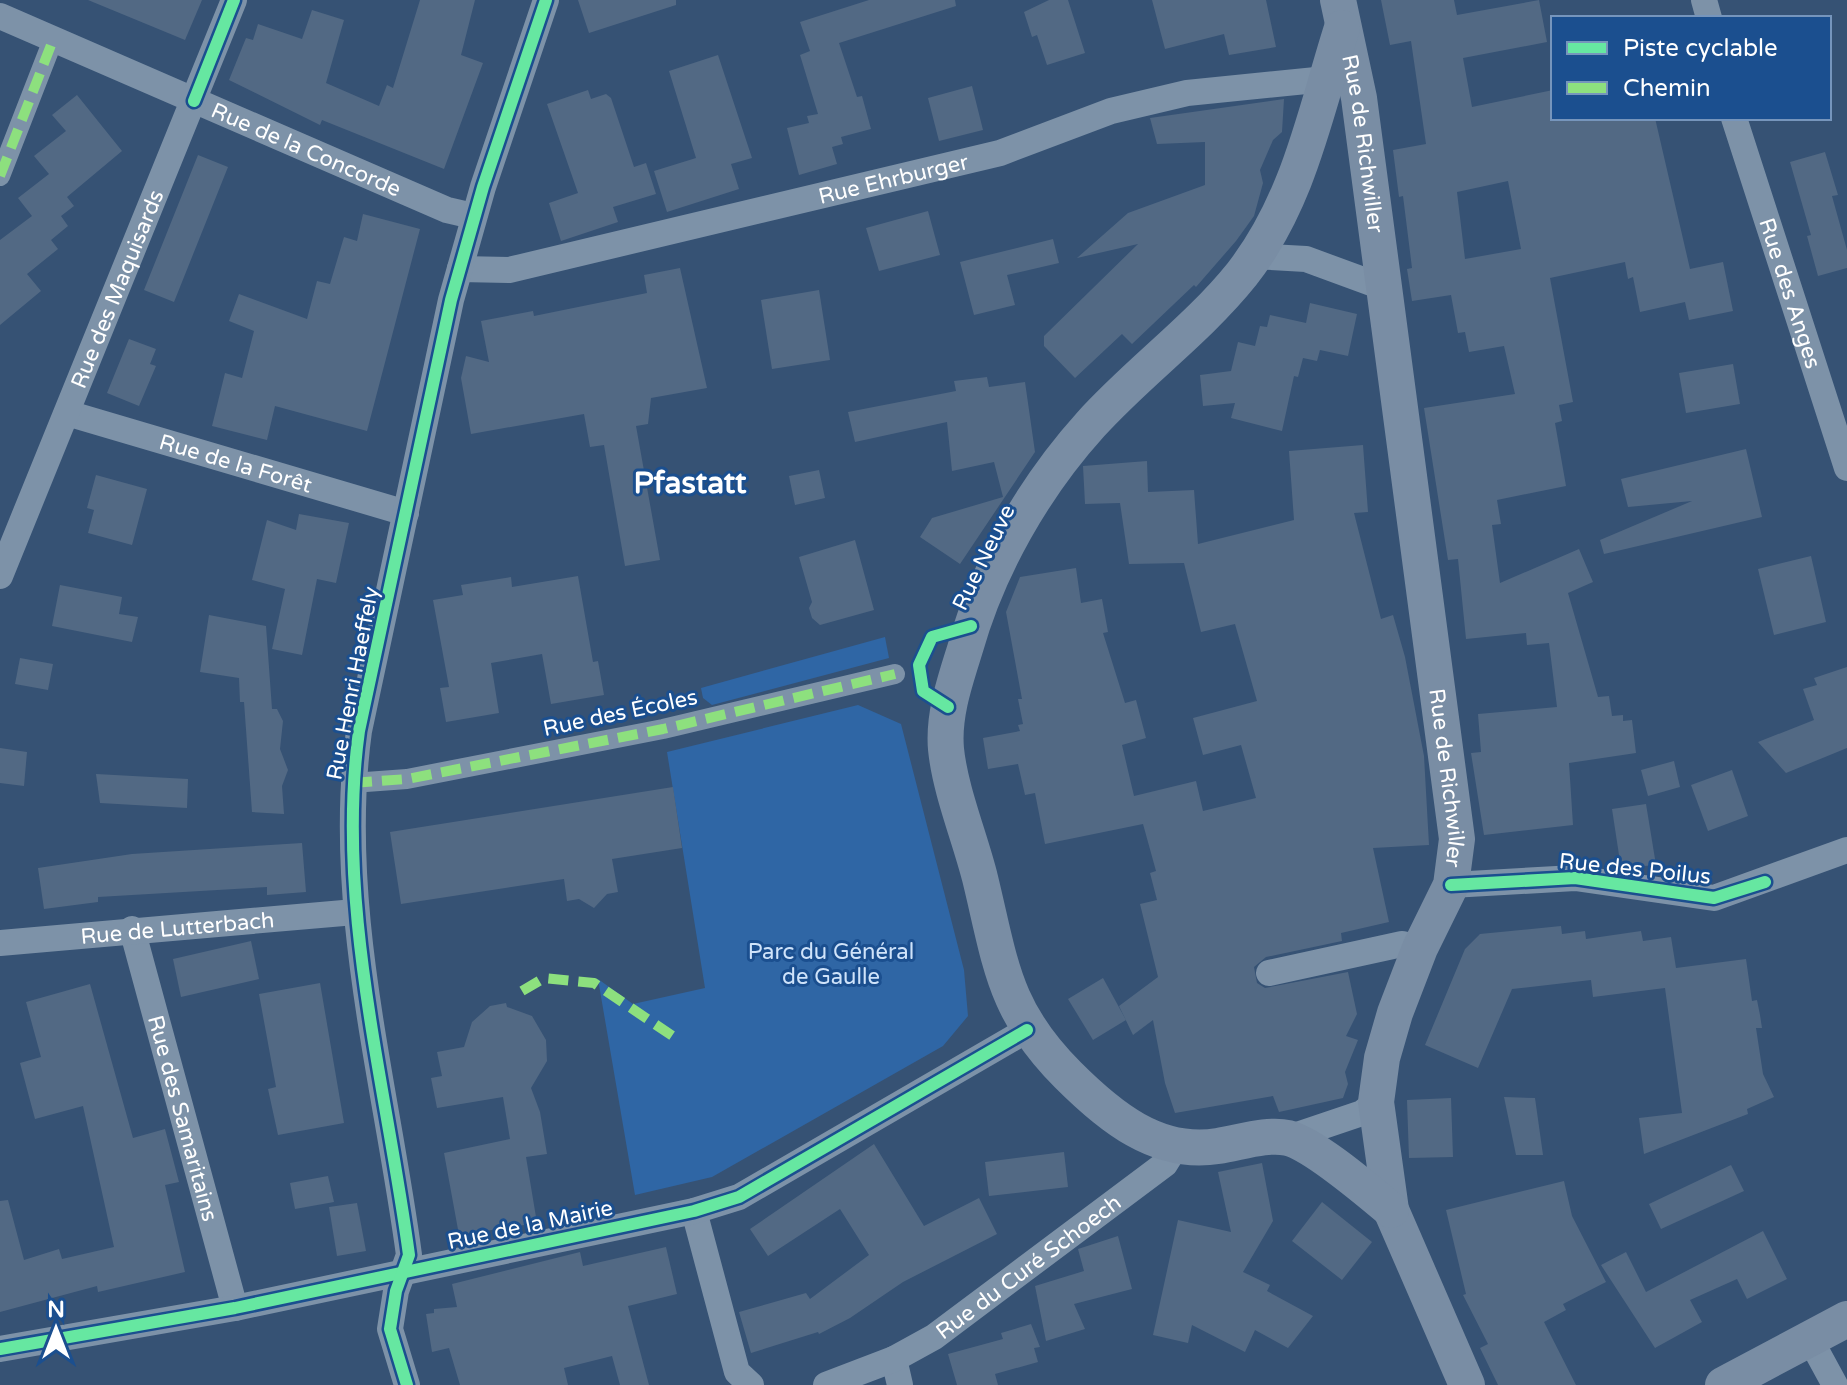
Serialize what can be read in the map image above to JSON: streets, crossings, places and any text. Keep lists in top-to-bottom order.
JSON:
{
  "streets": {
    "main road": ["Rue de Richwiller", "Rue Neuve"],
    "street": [
      "Rue de la Concorde",
      "Rue Ehrburger",
      "Rue des Maquisards",
      "Rue des Anges",
      "Rue de la Forêt",
      "Rue Henri Haeffely",
      "Rue des Écoles",
      "Rue des Poilus",
      "Rue de Lutterbach",
      "Rue des Samaritains",
      "Rue de la Mairie",
      "Rue du Curé Schoech"
    ]
  },
  "crossings": [
    ["Rue de Richwiller", "Rue Neuve"],
    ["Rue de Richwiller", "Rue des Poilus"],
    ["Rue de la Concorde", "Rue des Maquisards"],
    ["Rue de la Concorde", "Rue Henri Haeffely"],
    ["Rue Ehrburger", "Rue Neuve"],
    ["Rue Ehrburger", "Rue Henri Haeffely"],
    ["Rue des Maquisards", "Rue de la Forêt"],
    ["Rue de la Forêt", "Rue Henri Haeffely"],
    ["Rue Neuve", "Rue de la Mairie"],
    ["Rue Neuve", "Rue du Curé Schoech"],
    ["Rue Henri Haeffely", "Rue des Écoles"],
    ["Rue Henri Haeffely", "Rue de Lutterbach"],
    ["Rue Henri Haeffely", "Rue de la Mairie"],
    ["Rue de Lutterbach", "Rue des Samaritains"],
    ["Rue des Samaritains", "Rue de la Mairie"]
  ],
  "districts": ["Pfastatt"],
  "parks": ["Parc du Général de Gaulle"],
  "legend": ["Piste cyclable", "Chemin"],
  "north": "top"
}
